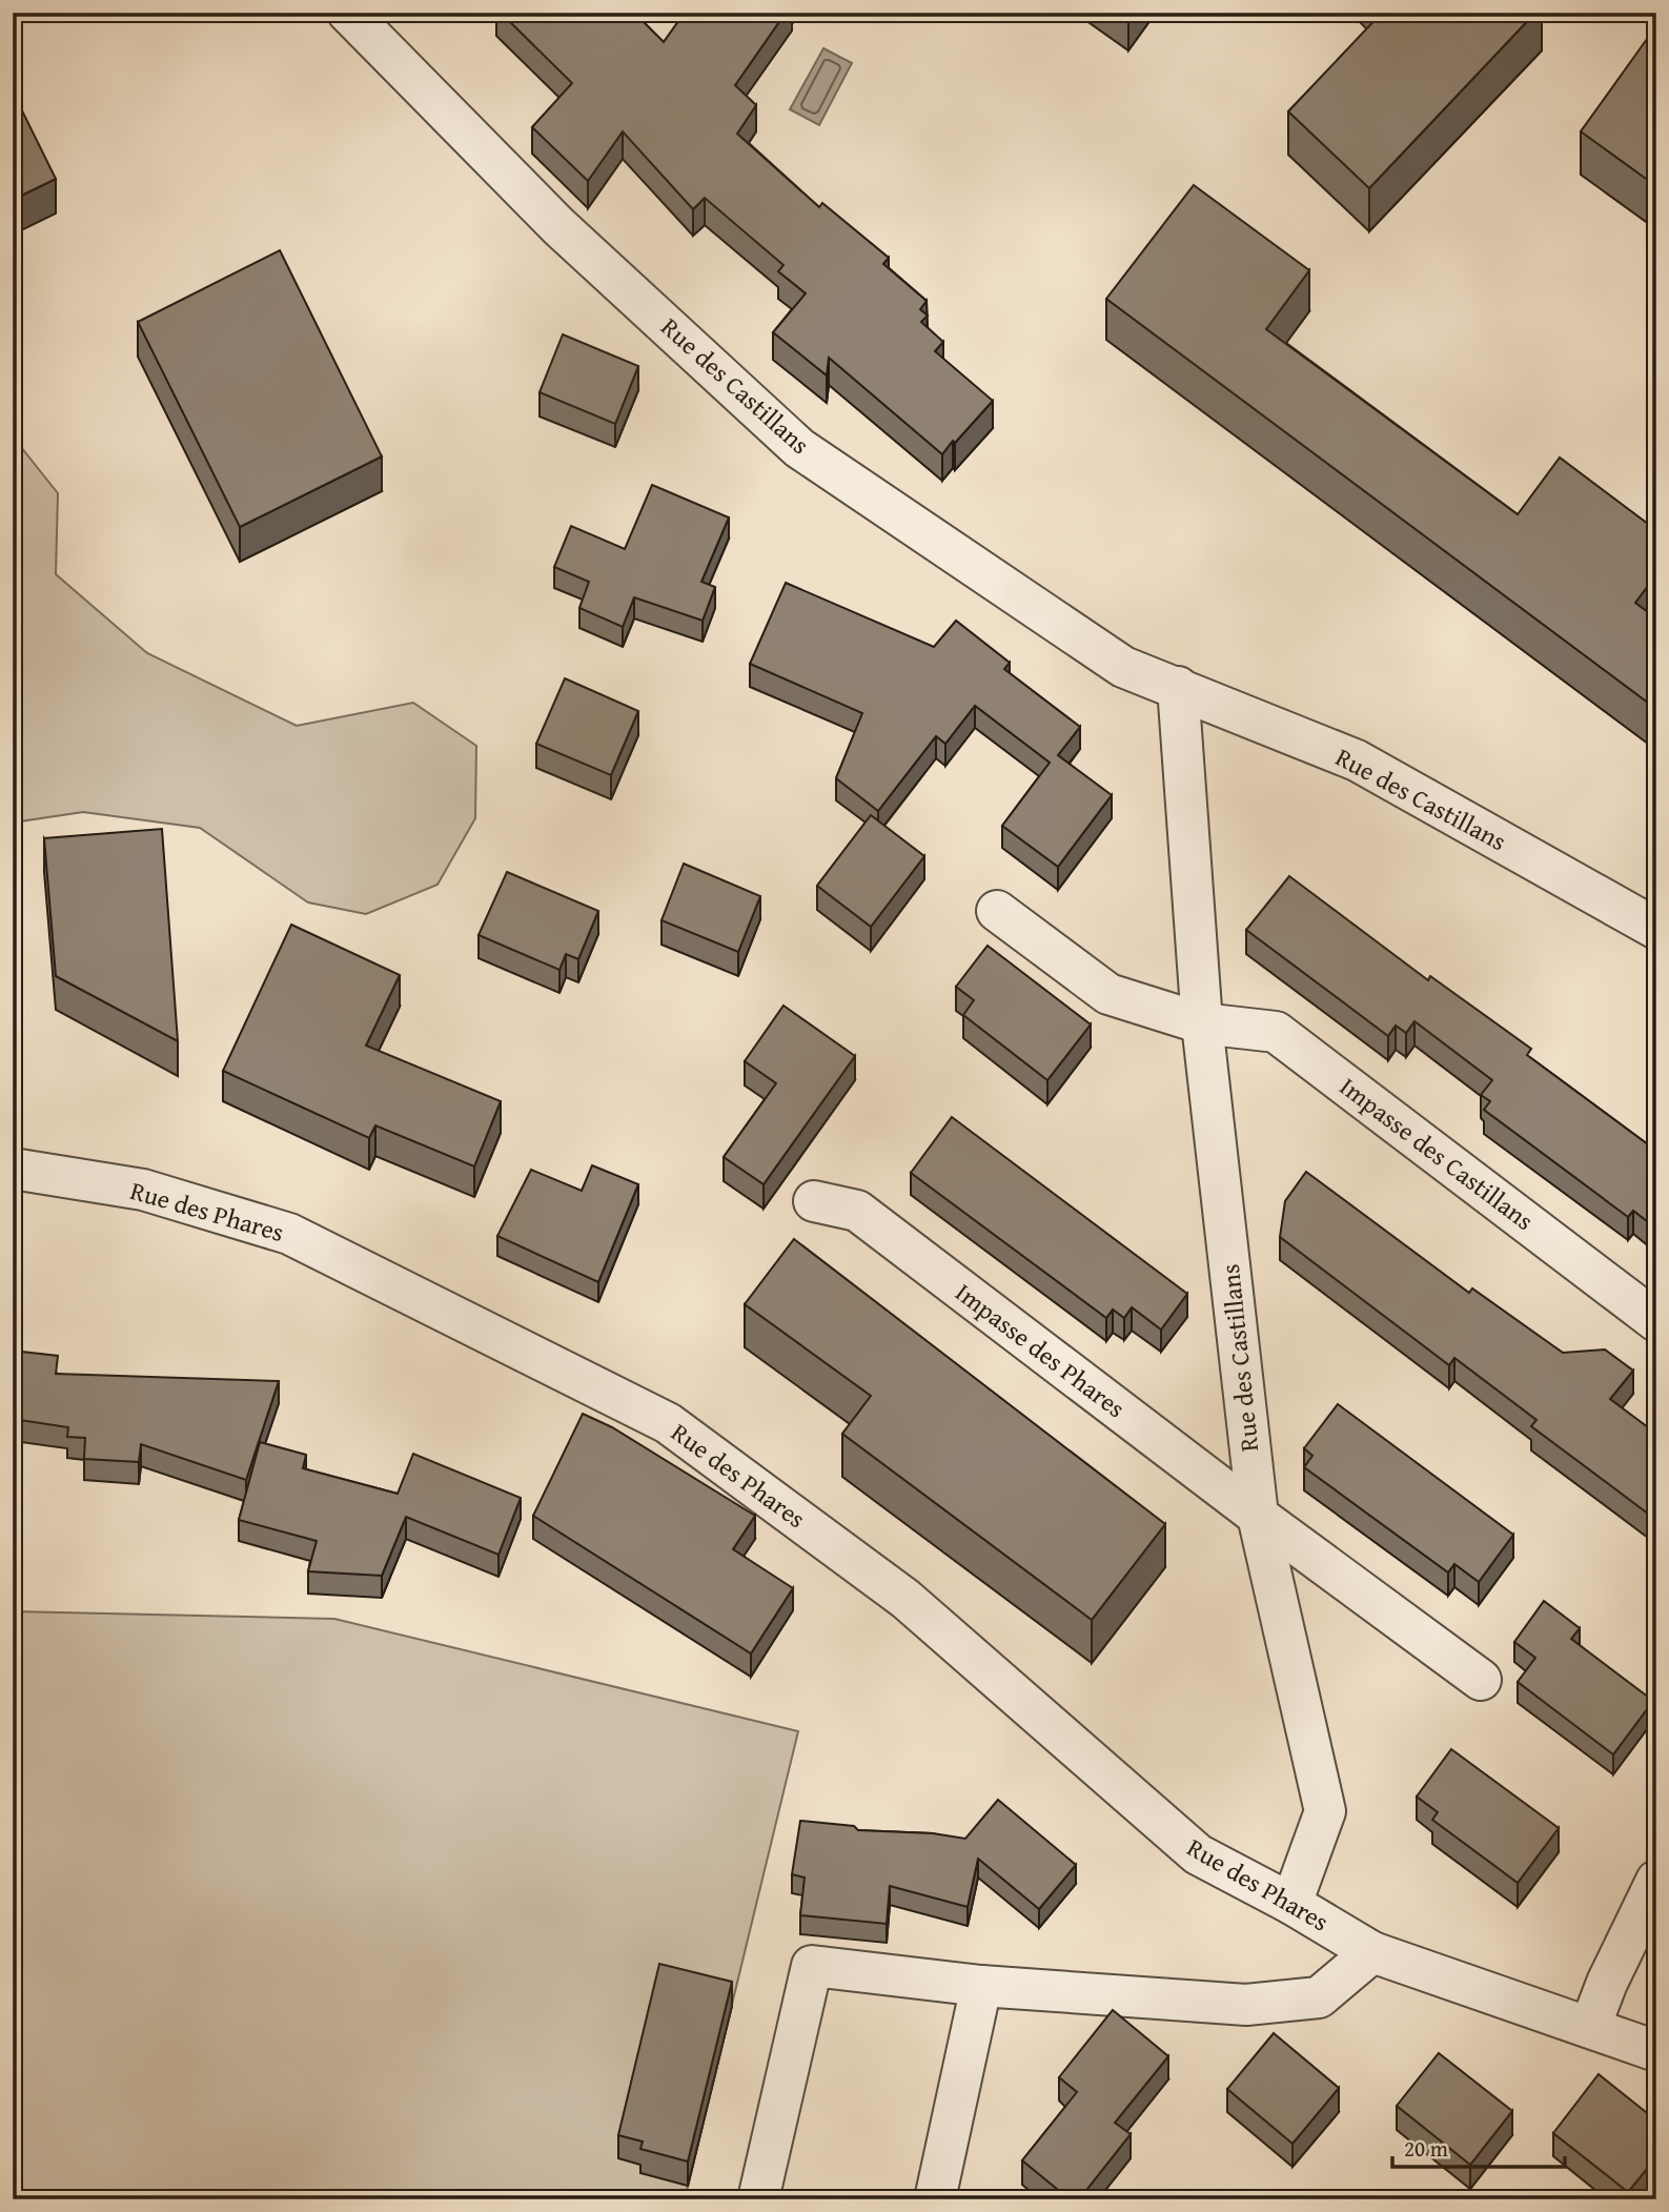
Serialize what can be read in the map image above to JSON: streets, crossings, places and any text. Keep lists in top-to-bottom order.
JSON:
{
  "streets": {
    "street": [
      "Rue des Castillans",
      "Impasse des Castillans",
      "Rue des Phares",
      "Impasse des Phares"
    ]
  },
  "crossings": [
    ["Rue des Castillans", "Impasse des Castillans"],
    ["Rue des Castillans", "Rue des Phares"],
    ["Rue des Castillans", "Impasse des Phares"]
  ],
  "scale_bar": "20 m"
}
